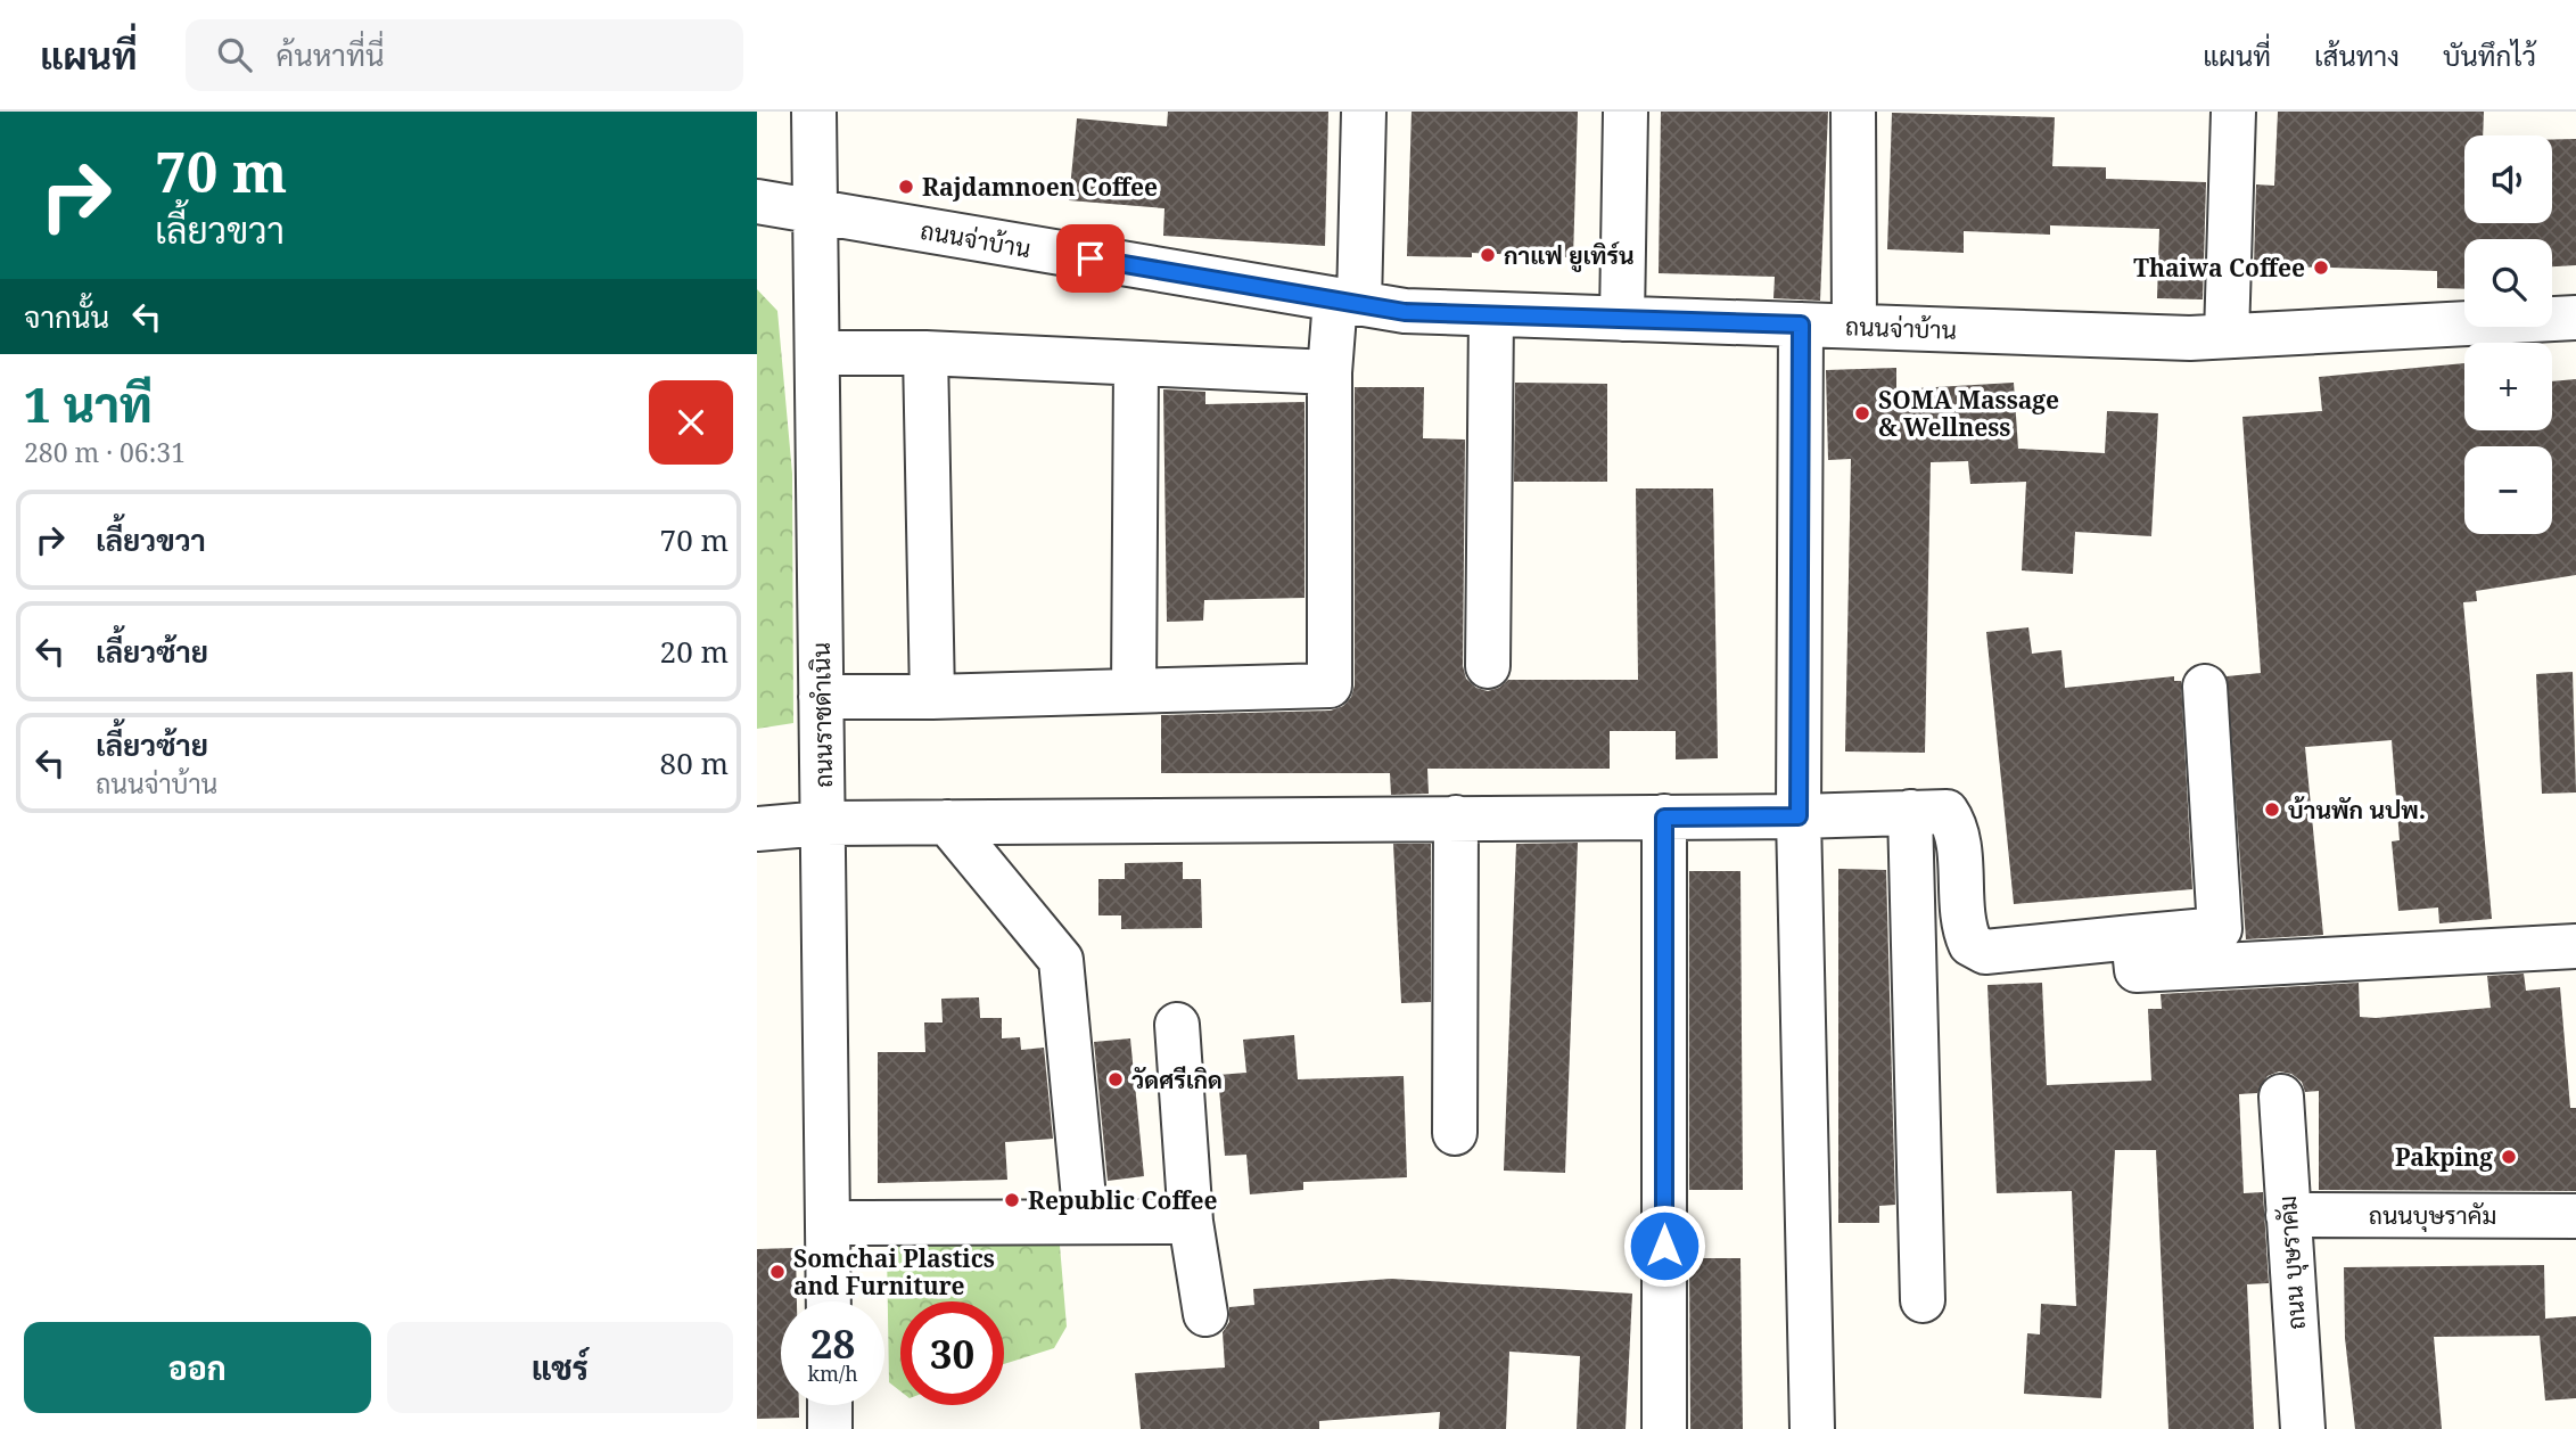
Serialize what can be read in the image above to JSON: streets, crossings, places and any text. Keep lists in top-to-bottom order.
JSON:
{
  "streets": {
    "street": [
      "ถนนจ่าบ้าน",
      "ถนนราชดำเนิน",
      "ถนนบุษราคัม",
      "ถนน บุษราคัม"
    ]
  },
  "crossings": [
    ["ถนนจ่าบ้าน", "ถนนราชดำเนิน"],
    ["ถนนบุษราคัม", "ถนน บุษราคัม"]
  ],
  "places": [
    "Rajdamnoen Coffee",
    "กาแฟ ยูเทิร์น",
    "Thaiwa Coffee",
    "SOMA Massage & Wellness",
    "บ้านพัก นปพ.",
    "วัดศรีเกิด",
    "Pakping",
    "Republic Coffee",
    "Somchai Plastics and Furniture"
  ],
  "page": {
    "header": "แผนที่",
    "search": "ค้นหาที่นี่",
    "nav": ["แผนที่", "เส้นทาง", "บันทึกไว้"],
    "turn": ["70 m", "เลี้ยวขวา"],
    "map_buttons": ["+", "−"],
    "then": "จากนั้น",
    "heading": ["1 นาที", "280 m · 06:31"],
    "list": [
      {
        "name": "เลี้ยวขวา",
        "value": "70 m"
      },
      {
        "name": "เลี้ยวซ้าย",
        "value": "20 m"
      },
      {
        "name": "เลี้ยวซ้าย",
        "note": "ถนนจ่าบ้าน",
        "value": "80 m"
      }
    ],
    "speed": "28 km/h",
    "limit": "30",
    "buttons": ["ออก", "แชร์"]
  }
}
